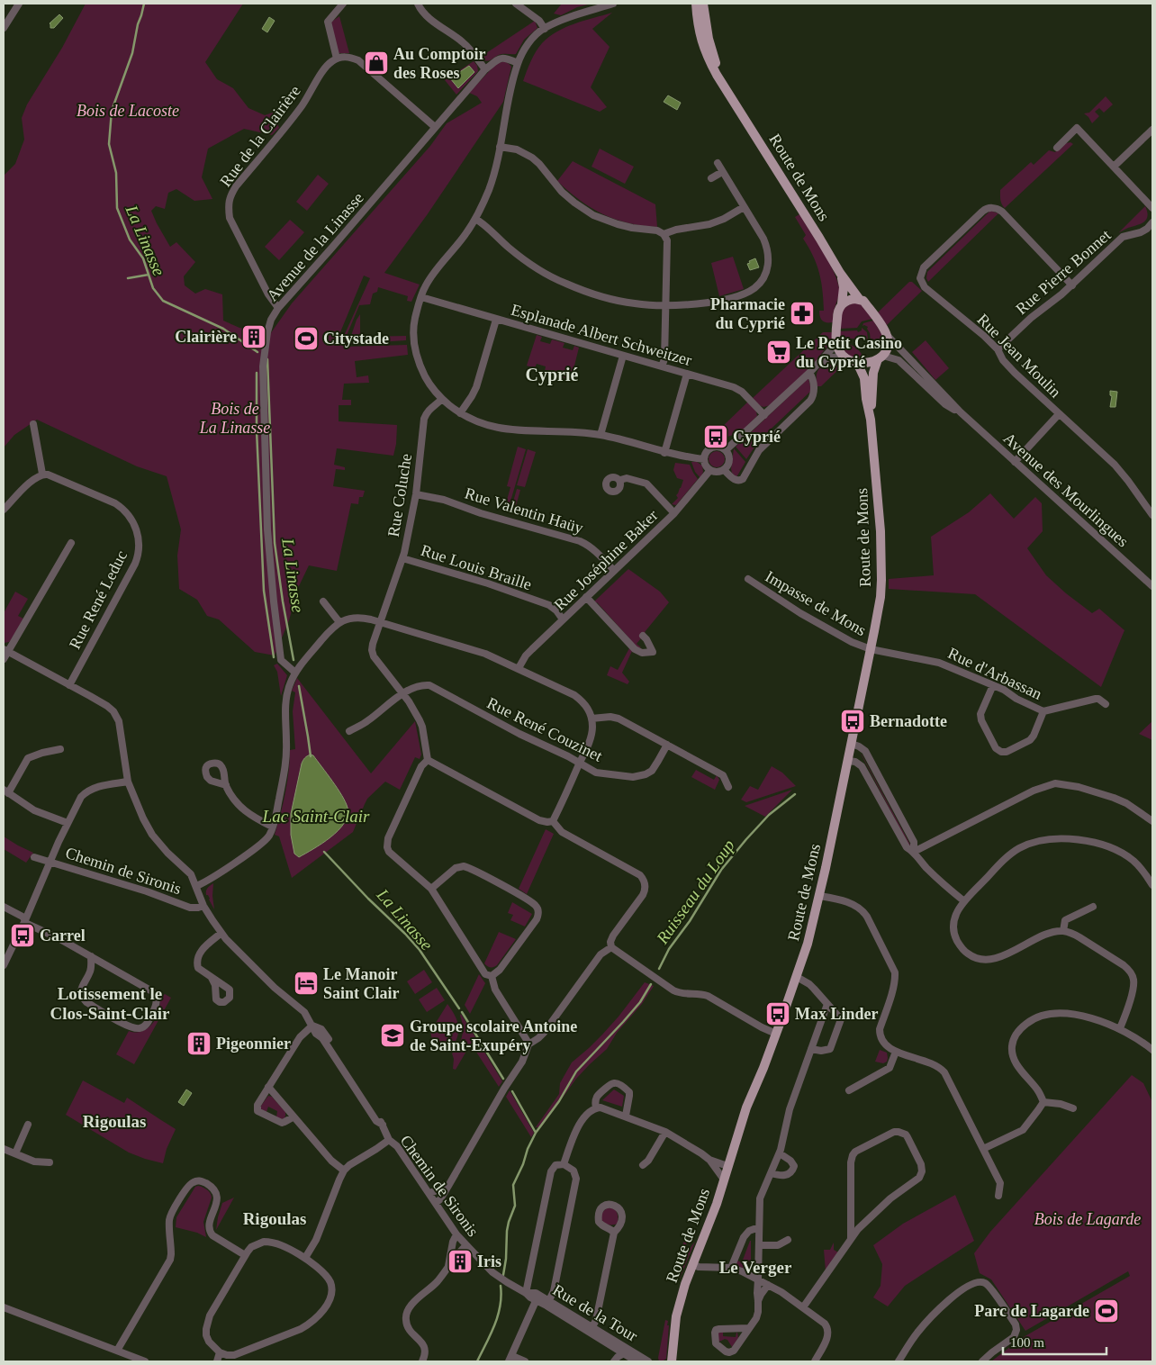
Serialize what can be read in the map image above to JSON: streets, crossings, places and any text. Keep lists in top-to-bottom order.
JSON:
{
  "streets": {
    "main road": ["Route de Mons"],
    "street": [
      "Rue de la Clairière",
      "Avenue de la Linasse",
      "Rue Pierre Bonnet",
      "Esplanade Albert Schweitzer",
      "Rue Jean Moulin",
      "Avenue des Mourlingues",
      "Rue Coluche",
      "Rue Valentin Haüy",
      "Rue Joséphine Baker",
      "Rue Louis Braille",
      "Rue René Leduc",
      "Impasse de Mons",
      "Rue d'Arbassan",
      "Rue René Couzinet",
      "Chemin de Sironis",
      "Rue de la Tour"
    ]
  },
  "crossings": [
    ["Rue de la Clairière", "Avenue de la Linasse"],
    ["Route de Mons", "Avenue des Mourlingues"],
    ["Route de Mons", "Impasse de Mons"],
    ["Route de Mons", "Rue d'Arbassan"],
    ["Rue Pierre Bonnet", "Rue Jean Moulin"],
    ["Rue Coluche", "Rue Valentin Haüy"],
    ["Rue Coluche", "Rue Louis Braille"],
    ["Rue Coluche", "Rue René Couzinet"],
    ["Rue Valentin Haüy", "Rue Joséphine Baker"],
    ["Rue Joséphine Baker", "Rue Louis Braille"],
    ["Rue René Leduc", "Chemin de Sironis"],
    ["Impasse de Mons", "Rue d'Arbassan"],
    ["Chemin de Sironis", "Rue de la Tour"]
  ],
  "districts": [
    "Cyprié",
    "Lotissement le Clos-Saint-Clair",
    "Rigoulas",
    "Rigoulas",
    "Le Verger"
  ],
  "water": ["La Linasse", "Lac Saint-Clair", "Ruisseau du Loup"],
  "parks": ["Bois de Lacoste", "Bois de La Linasse", "Bois de Lagarde"],
  "places": {
    "shop": ["Au Comptoir des Roses"],
    "pharmacy": ["Pharmacie du Cyprié"],
    "building": ["Clairière", "Pigeonnier", "Iris"],
    "sports": ["Citystade", "Parc de Lagarde"],
    "supermarket": ["Le Petit Casino du Cyprié"],
    "bus stop": [
      "Cyprié",
      "Bernadotte",
      "Carrel",
      "Max Linder"
    ],
    "hotel": ["Le Manoir Saint Clair"],
    "school or university": ["Groupe scolaire Antoine de Saint-Exupéry"]
  },
  "scale_bar": "100 m"
}
